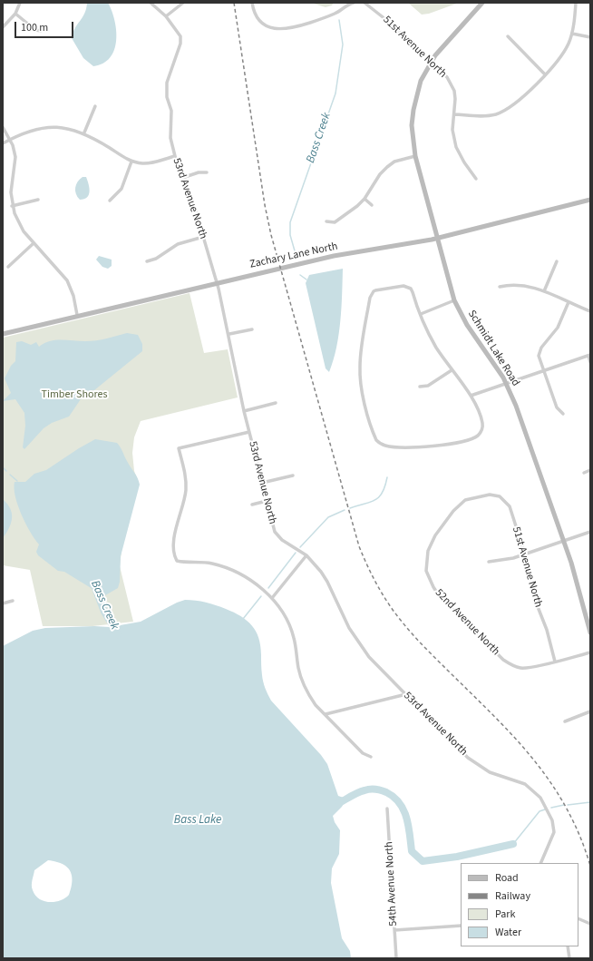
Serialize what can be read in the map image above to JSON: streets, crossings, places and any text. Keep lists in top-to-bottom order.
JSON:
{
  "streets": {
    "street": [
      "51st Avenue North",
      "53rd Avenue North",
      "Zachary Lane North",
      "Schmidt Lake Road",
      "52nd Avenue North",
      "54th Avenue North"
    ]
  },
  "crossings": [
    ["51st Avenue North", "Schmidt Lake Road"],
    ["51st Avenue North", "52nd Avenue North"],
    ["53rd Avenue North", "Zachary Lane North"],
    ["Zachary Lane North", "Schmidt Lake Road"]
  ],
  "water": ["Bass Creek", "Bass Lake"],
  "parks": ["Timber Shores"],
  "legend": [
    "Road",
    "Railway",
    "Park",
    "Water"
  ],
  "scale_bar": "100 m"
}
